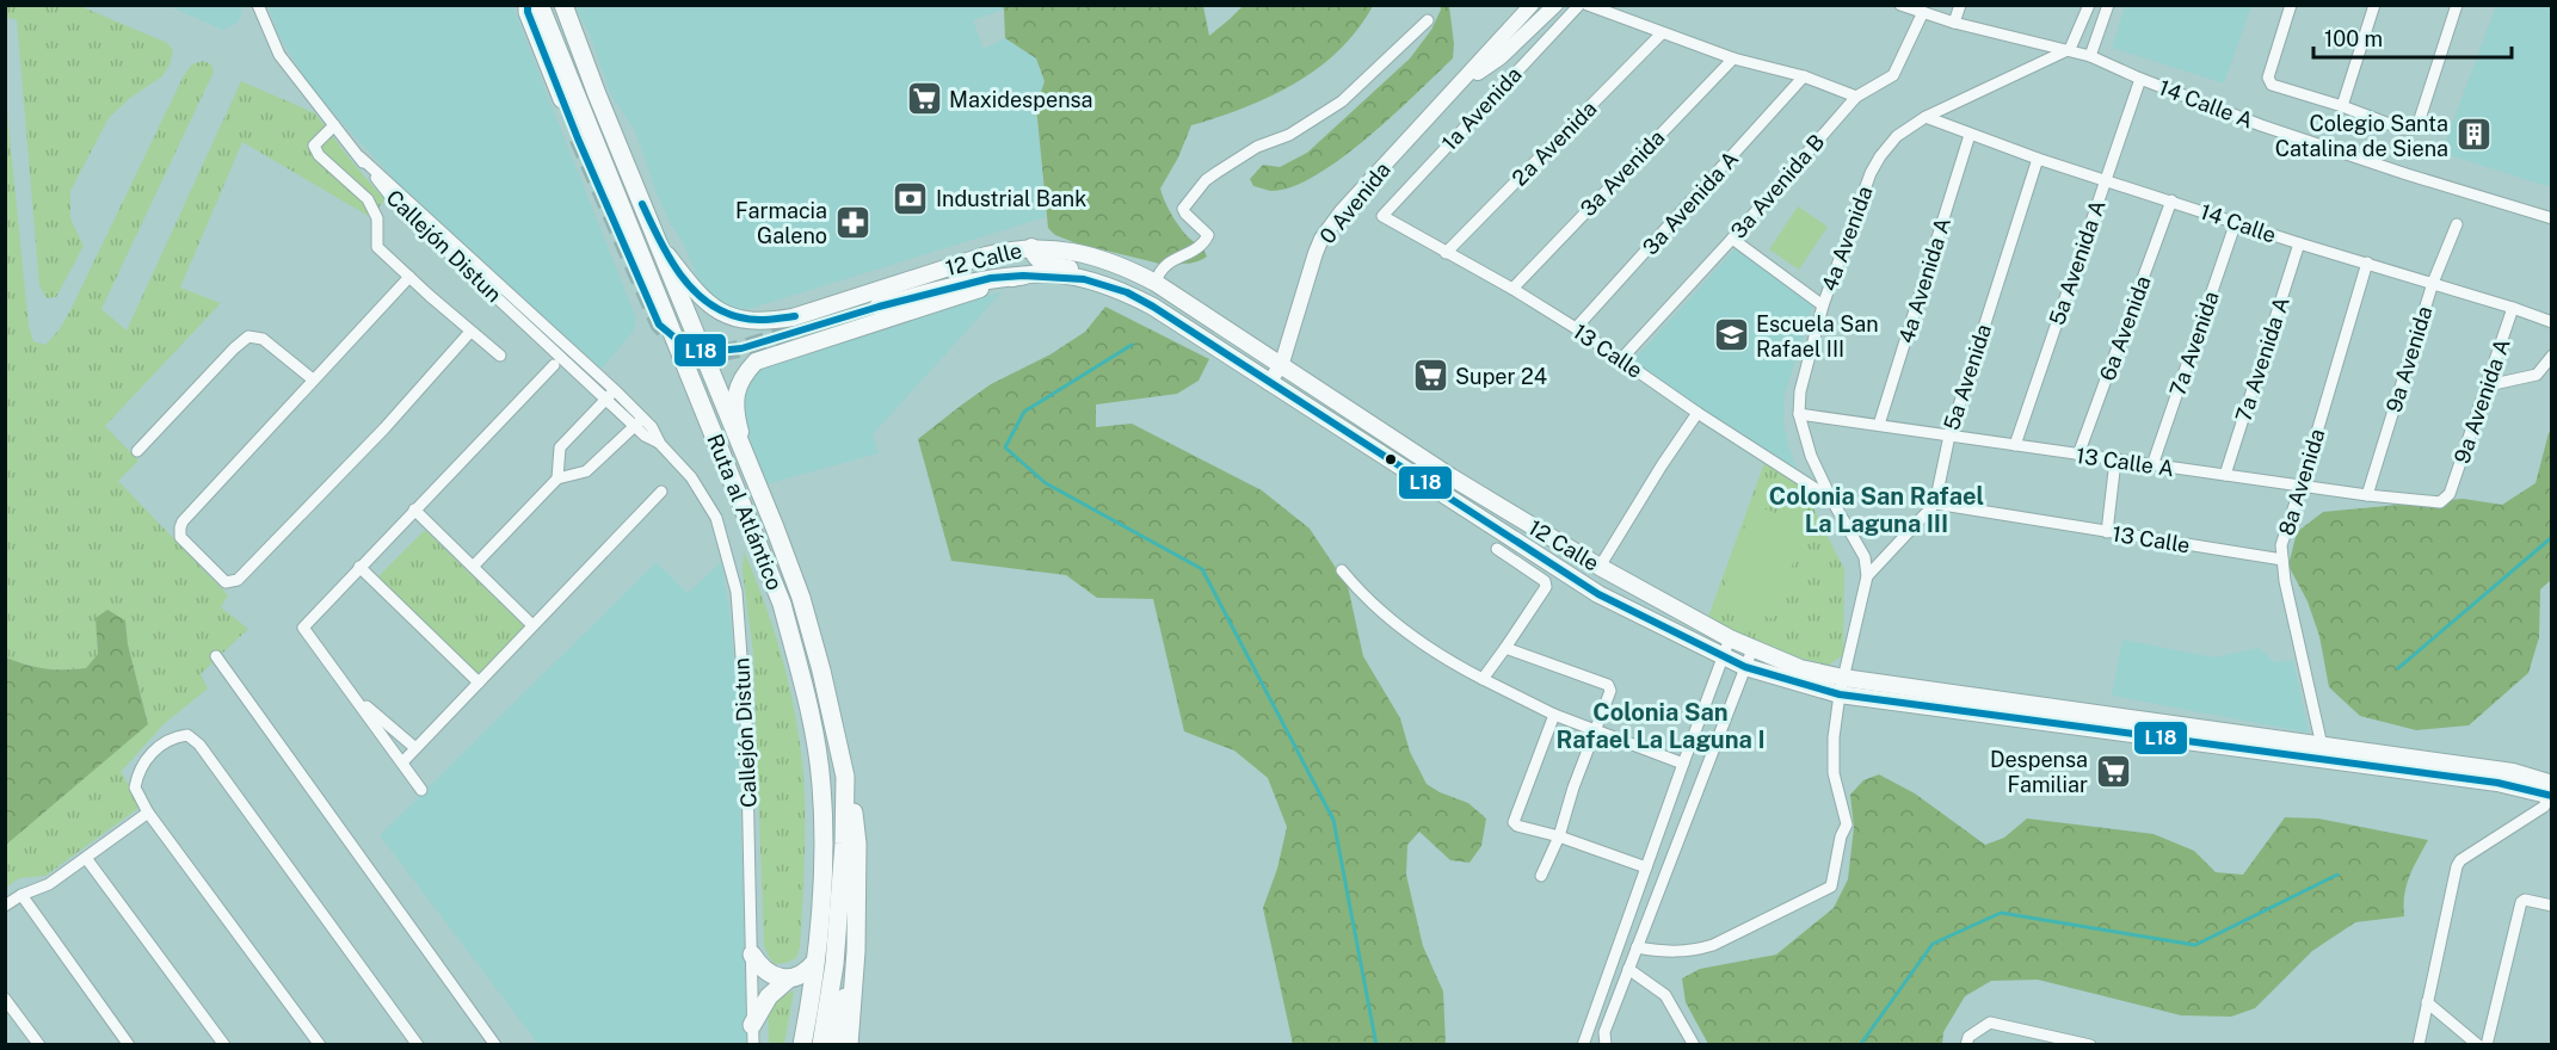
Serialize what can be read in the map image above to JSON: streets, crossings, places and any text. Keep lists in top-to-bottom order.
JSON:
{
  "streets": {
    "highway": ["Ruta al Atlántico"],
    "main road": ["12 Calle"],
    "street": [
      "14 Calle A",
      "1a Avenida",
      "2a Avenida",
      "3a Avenida",
      "3a Avenida B",
      "0 Avenida",
      "3a Avenida A",
      "14 Calle",
      "4a Avenida",
      "Callejón Distun",
      "5a Avenida A",
      "4a Avenida A",
      "6a Avenida",
      "7a Avenida",
      "13 Calle",
      "7a Avenida A",
      "9a Avenida",
      "5a Avenida",
      "9a Avenida A",
      "13 Calle A",
      "8a Avenida"
    ]
  },
  "crossings": [
    ["14 Calle A", "3a Avenida B"],
    ["14 Calle A", "4a Avenida"],
    ["14 Calle A", "5a Avenida A"],
    ["1a Avenida", "13 Calle"],
    ["2a Avenida", "13 Calle"],
    ["3a Avenida", "13 Calle"],
    ["3a Avenida B", "13 Calle"],
    ["0 Avenida", "12 Calle"],
    ["3a Avenida A", "13 Calle"],
    ["14 Calle", "4a Avenida"],
    ["14 Calle", "5a Avenida A"],
    ["14 Calle", "4a Avenida A"],
    ["14 Calle", "6a Avenida"],
    ["14 Calle", "7a Avenida"],
    ["14 Calle", "7a Avenida A"],
    ["14 Calle", "9a Avenida"],
    ["14 Calle", "5a Avenida"],
    ["14 Calle", "9a Avenida A"],
    ["14 Calle", "8a Avenida"],
    ["4a Avenida", "13 Calle"],
    ["4a Avenida", "13 Calle A"],
    ["12 Calle", "8a Avenida"],
    ["12 Calle", "Ruta al Atlántico"],
    ["5a Avenida A", "13 Calle A"],
    ["4a Avenida A", "13 Calle A"],
    ["6a Avenida", "13 Calle A"],
    ["7a Avenida", "13 Calle A"],
    ["13 Calle", "5a Avenida"],
    ["13 Calle", "8a Avenida"],
    ["7a Avenida A", "13 Calle A"],
    ["9a Avenida", "13 Calle A"],
    ["5a Avenida", "13 Calle A"],
    ["9a Avenida A", "13 Calle A"],
    ["13 Calle A", "8a Avenida"]
  ],
  "districts": ["Colonia San Rafael La Laguna III", "Colonia San Rafael La Laguna I"],
  "places": {
    "supermarket": ["Maxidespensa", "Super 24", "Despensa Familiar"],
    "building": ["Colegio Santa Catalina de Siena"],
    "bank": ["Industrial Bank"],
    "pharmacy": ["Farmacia Galeno"],
    "school or university": ["Escuela San Rafael III"]
  },
  "lines": ["transit line L18"],
  "scale_bar": "100 m"
}
